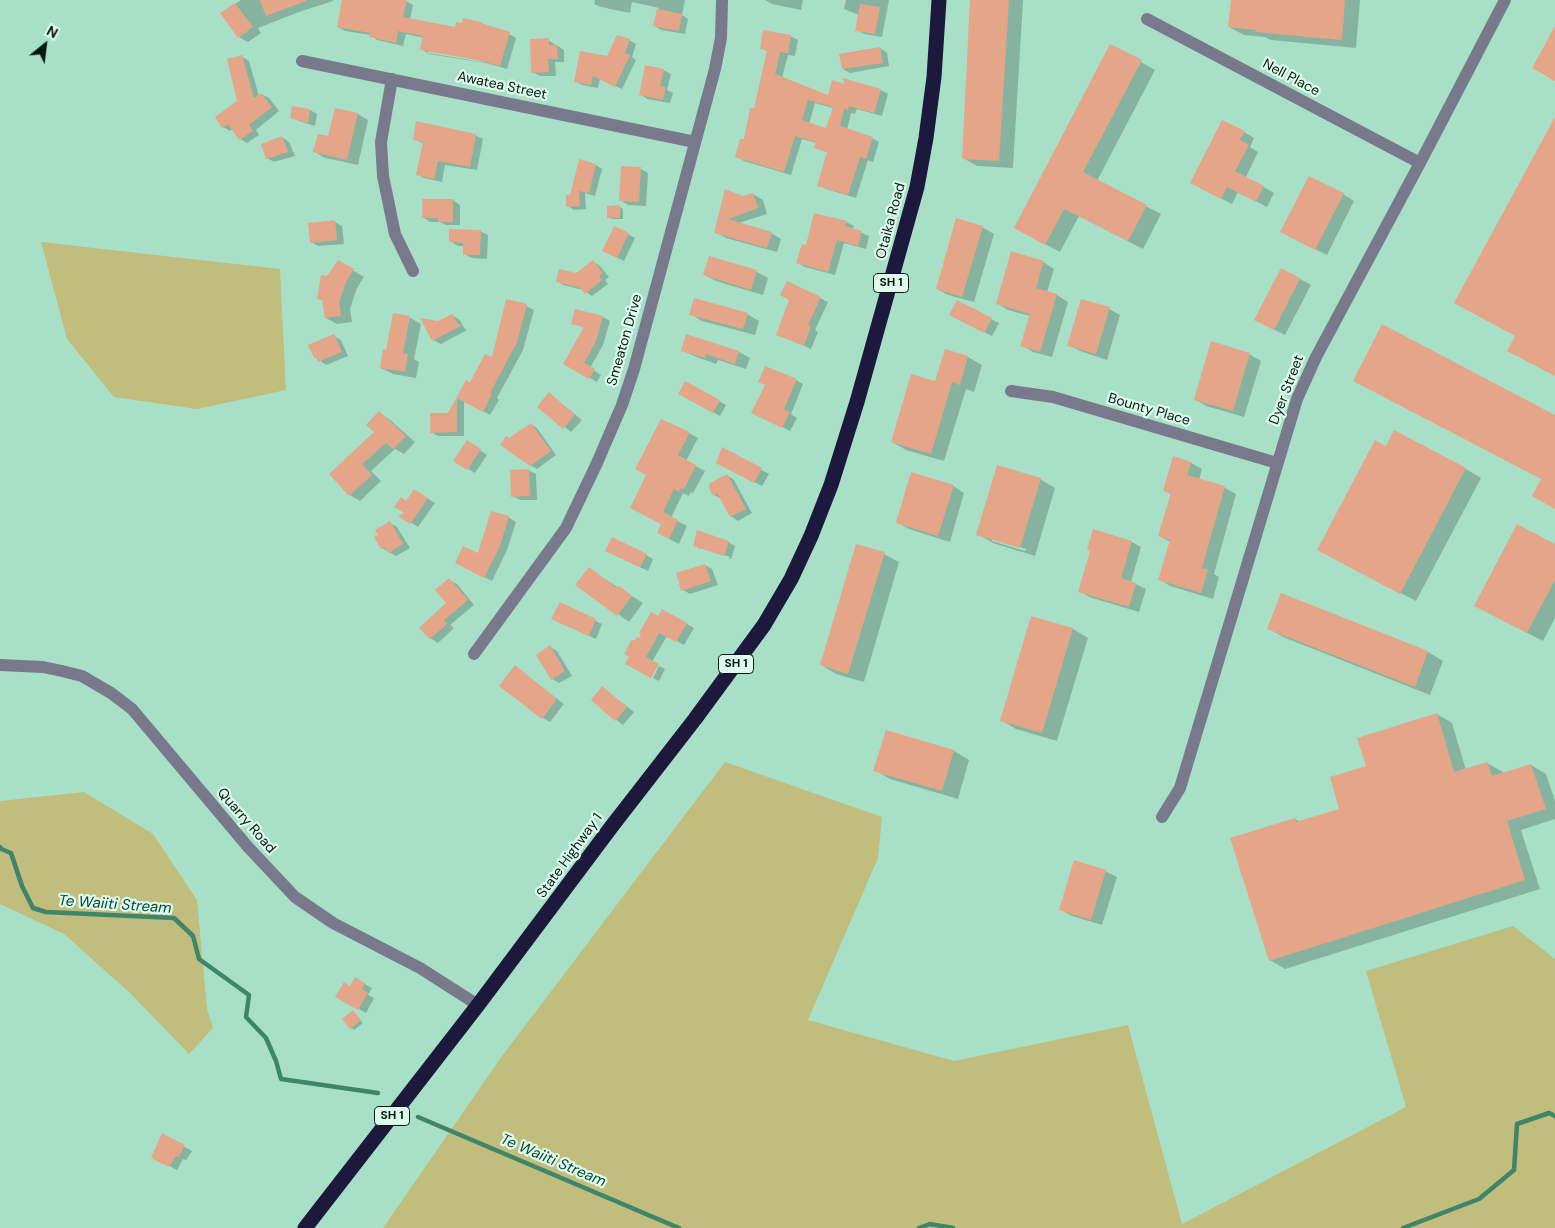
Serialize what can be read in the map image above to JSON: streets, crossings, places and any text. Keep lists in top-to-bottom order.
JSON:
{
  "streets": {
    "highway": ["Otaika Road", "SH 1", "State Highway 1"],
    "street": [
      "Nell Place",
      "Awatea Street",
      "Smeaton Drive",
      "Dyer Street",
      "Bounty Place",
      "Quarry Road"
    ]
  },
  "crossings": [
    ["Nell Place", "Dyer Street"],
    ["Awatea Street", "Smeaton Drive"],
    ["Otaika Road", "State Highway 1"],
    ["Dyer Street", "Bounty Place"],
    ["Quarry Road", "State Highway 1"]
  ],
  "water": ["Te Waiiti Stream"],
  "north": "top right"
}
